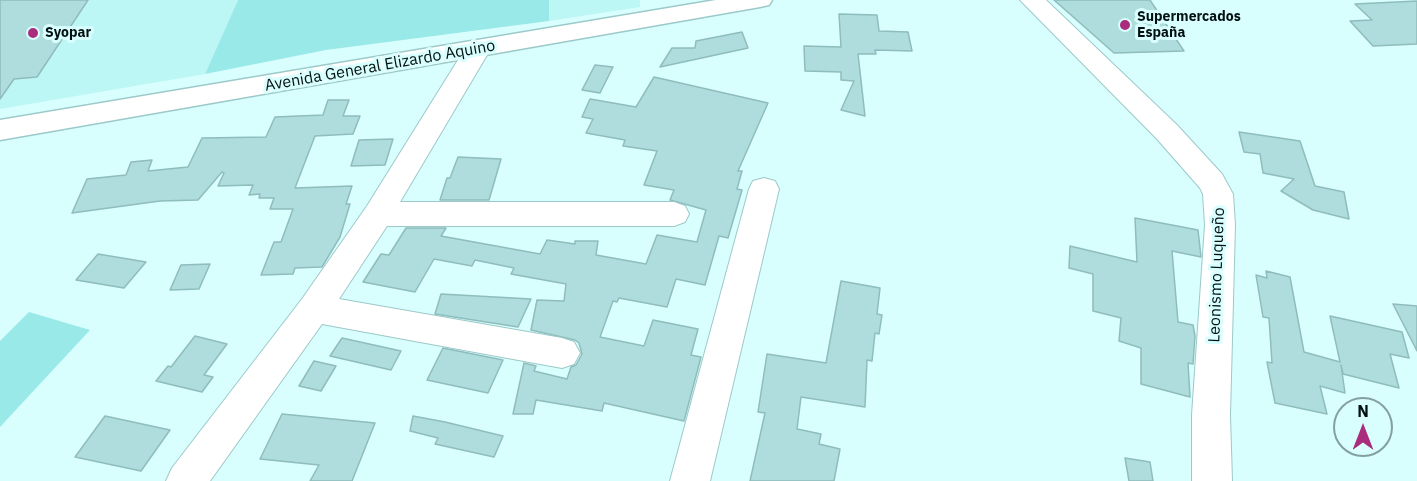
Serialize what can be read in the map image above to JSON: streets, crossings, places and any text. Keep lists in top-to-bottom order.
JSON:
{
  "streets": {
    "main road": ["Avenida General Elizardo Aquino"],
    "street": ["Leonismo Luqueño"]
  },
  "places": ["Supermercados España", "Syopar"],
  "north": "top"
}
